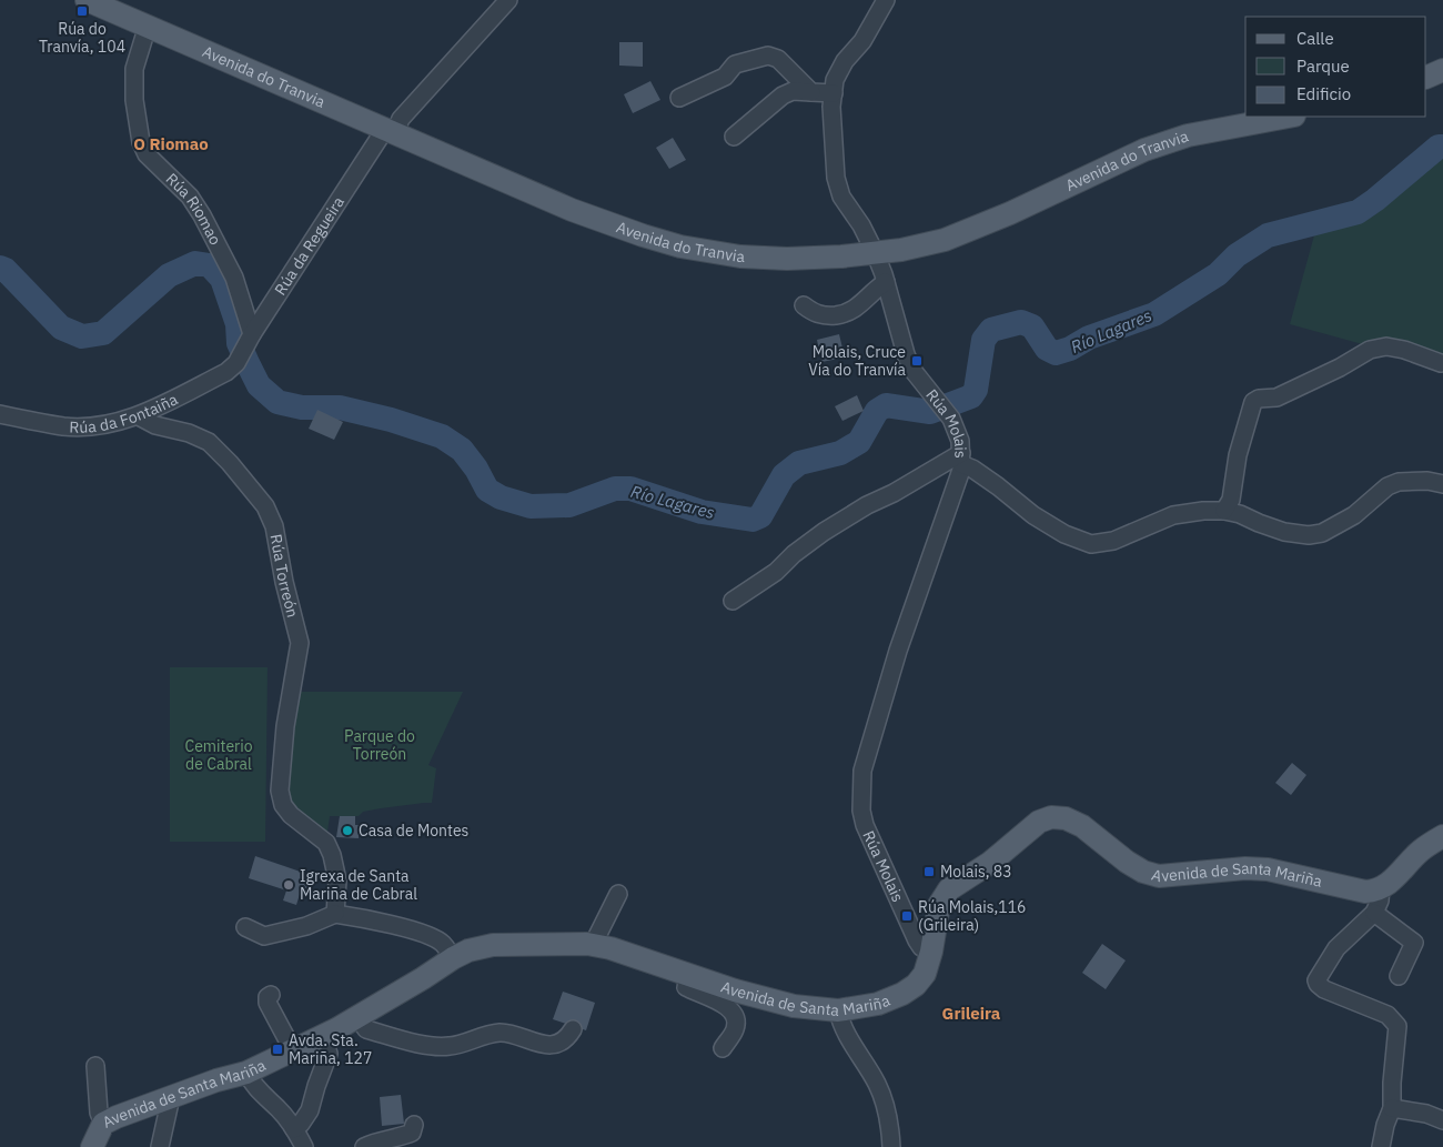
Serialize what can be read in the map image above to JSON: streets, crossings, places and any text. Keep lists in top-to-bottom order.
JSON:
{
  "streets": {
    "main road": ["Avenida do Tranvia", "Avenida de Santa Mariña"],
    "street": [
      "Rúa Riomao",
      "Rúa da Regueira",
      "Rúa da Fontaiña",
      "Rúa Molais",
      "Rúa Torreón"
    ]
  },
  "crossings": [
    ["Avenida do Tranvia", "Rúa Riomao"],
    ["Avenida do Tranvia", "Rúa da Regueira"],
    ["Avenida do Tranvia", "Rúa Molais"],
    ["Rúa Riomao", "Rúa da Regueira"],
    ["Rúa da Regueira", "Rúa da Fontaiña"],
    ["Rúa da Fontaiña", "Rúa Torreón"],
    ["Rúa Molais", "Avenida de Santa Mariña"]
  ],
  "districts": ["O Riomao", "Grileira"],
  "water": ["Río Lagares"],
  "parks": ["Parque do Torreón", "Cemiterio de Cabral"],
  "places": {
    "transit": [
      "Rúa do Tranvía, 104",
      "Molais, Cruce Vía do Tranvía",
      "Molais, 83",
      "Rúa Molais,116 (Grileira)",
      "Avda. Sta. Mariña, 127"
    ],
    "other": ["Casa de Montes", "Igrexa de Santa Mariña de Cabral"]
  },
  "legend": ["Calle", "Parque", "Edificio"]
}
